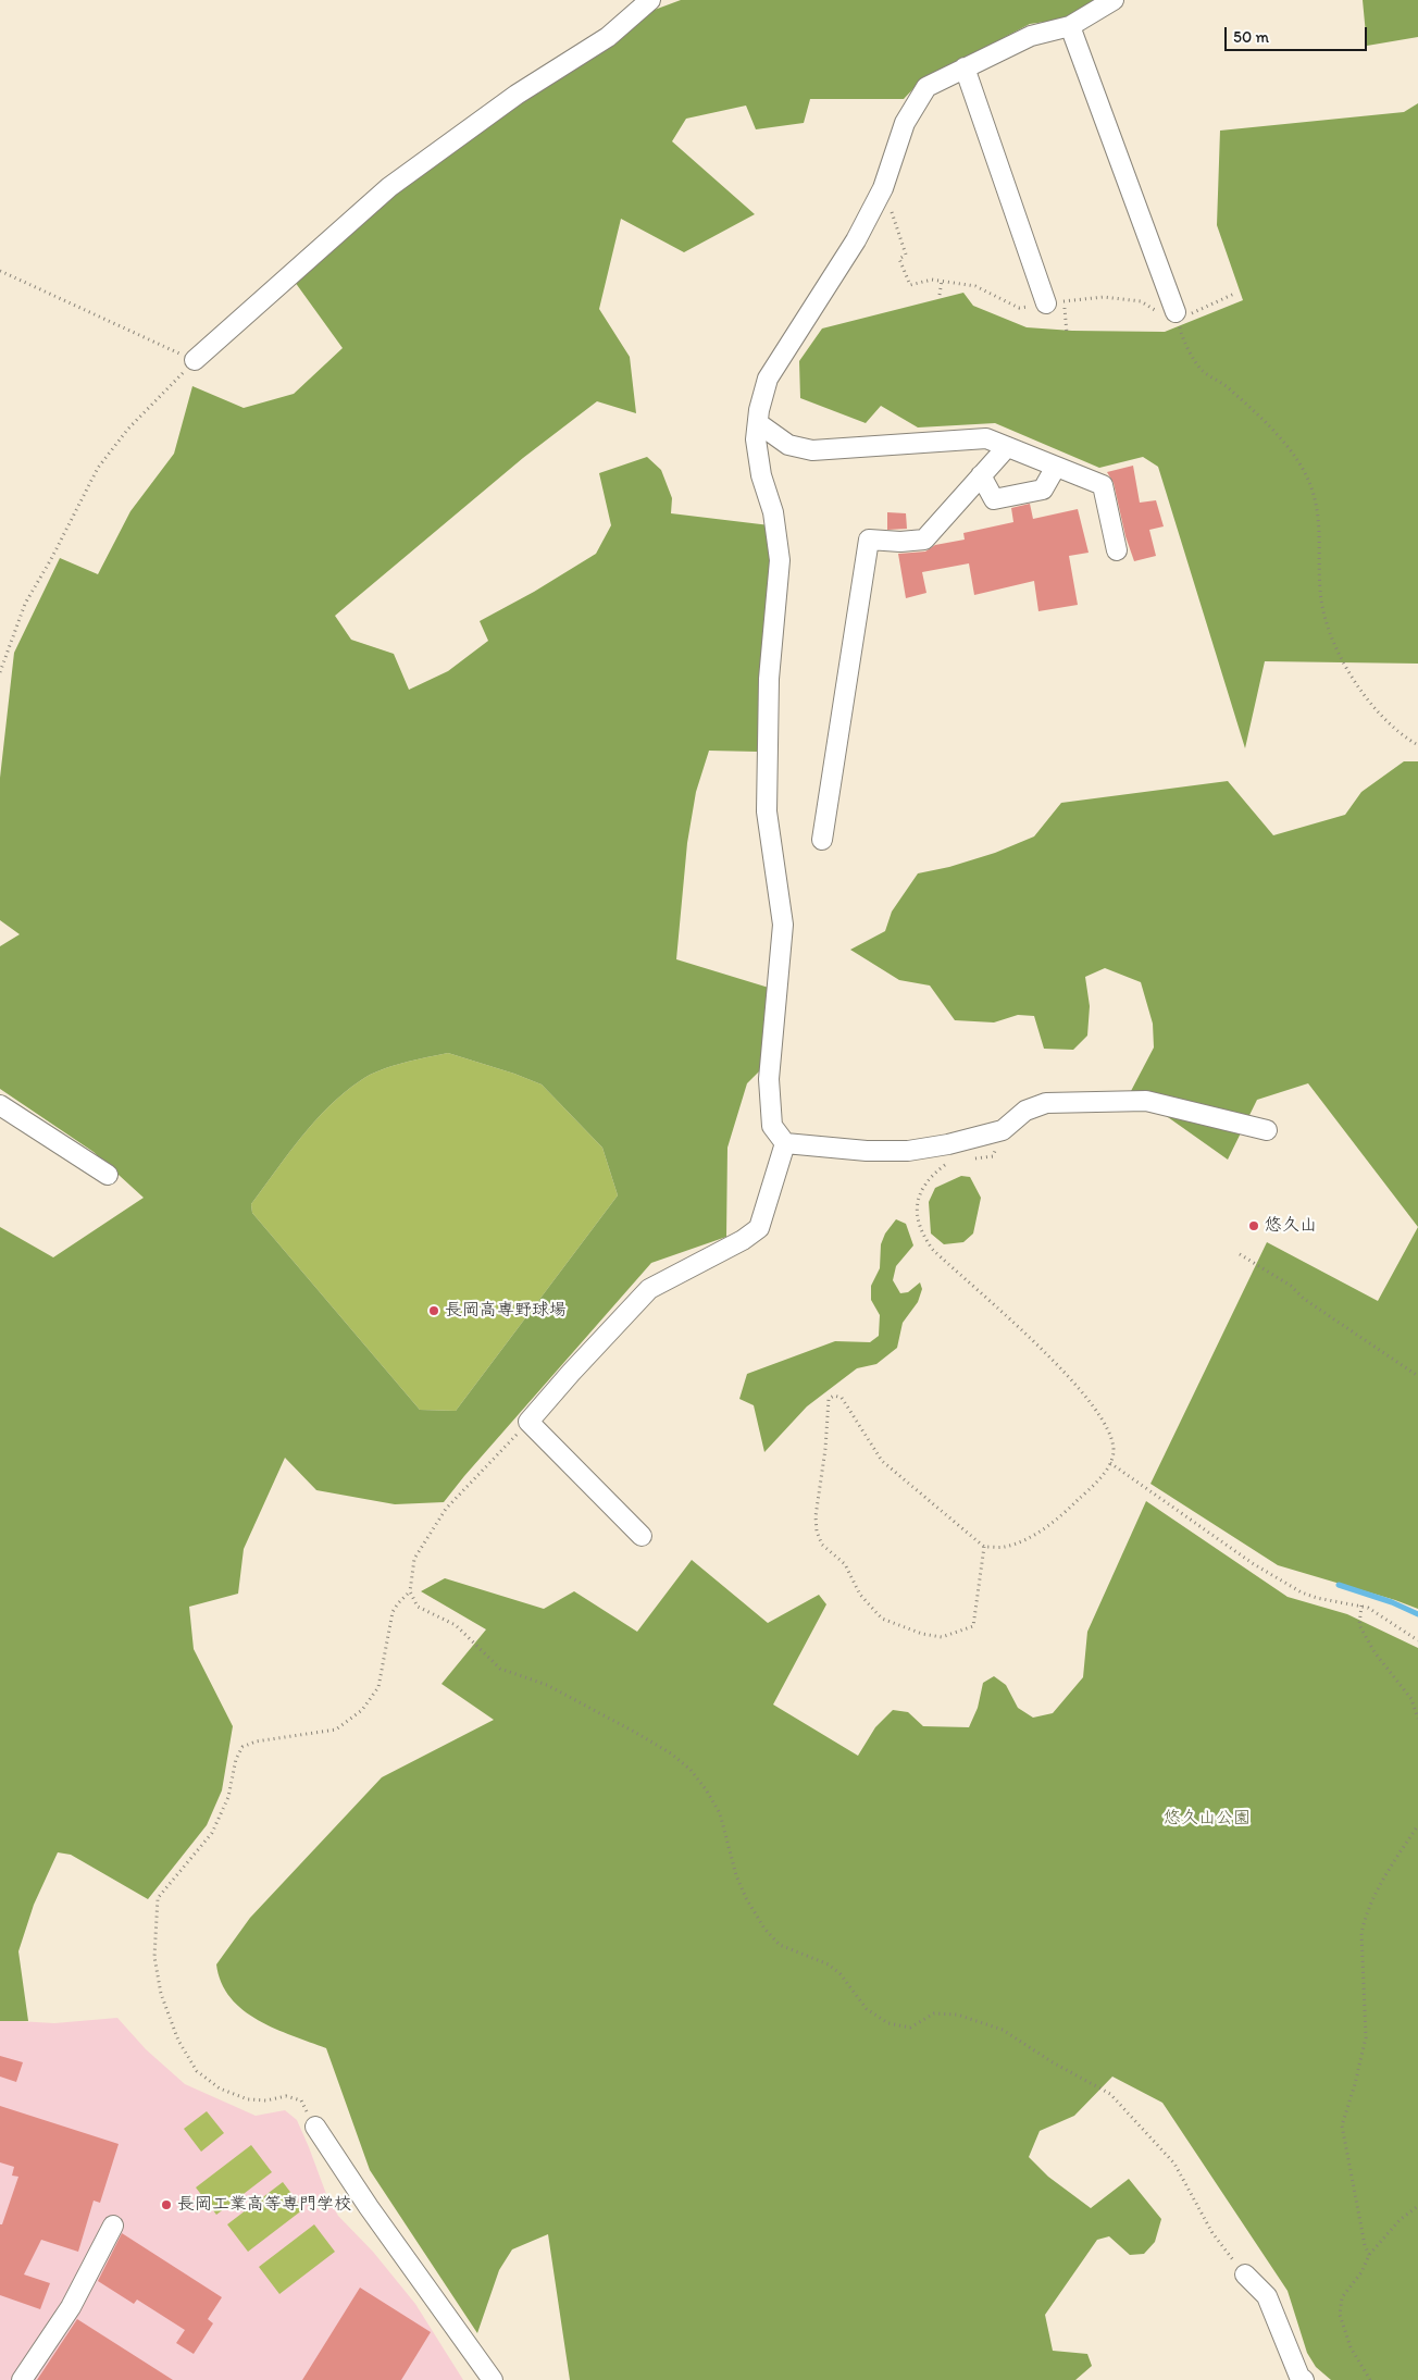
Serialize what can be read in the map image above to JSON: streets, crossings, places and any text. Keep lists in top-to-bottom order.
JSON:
{
  "parks": ["悠久山公園"],
  "places": ["悠久山", "長岡高専野球場", "長岡工業高等専門学校"],
  "scale_bar": "50 m"
}
